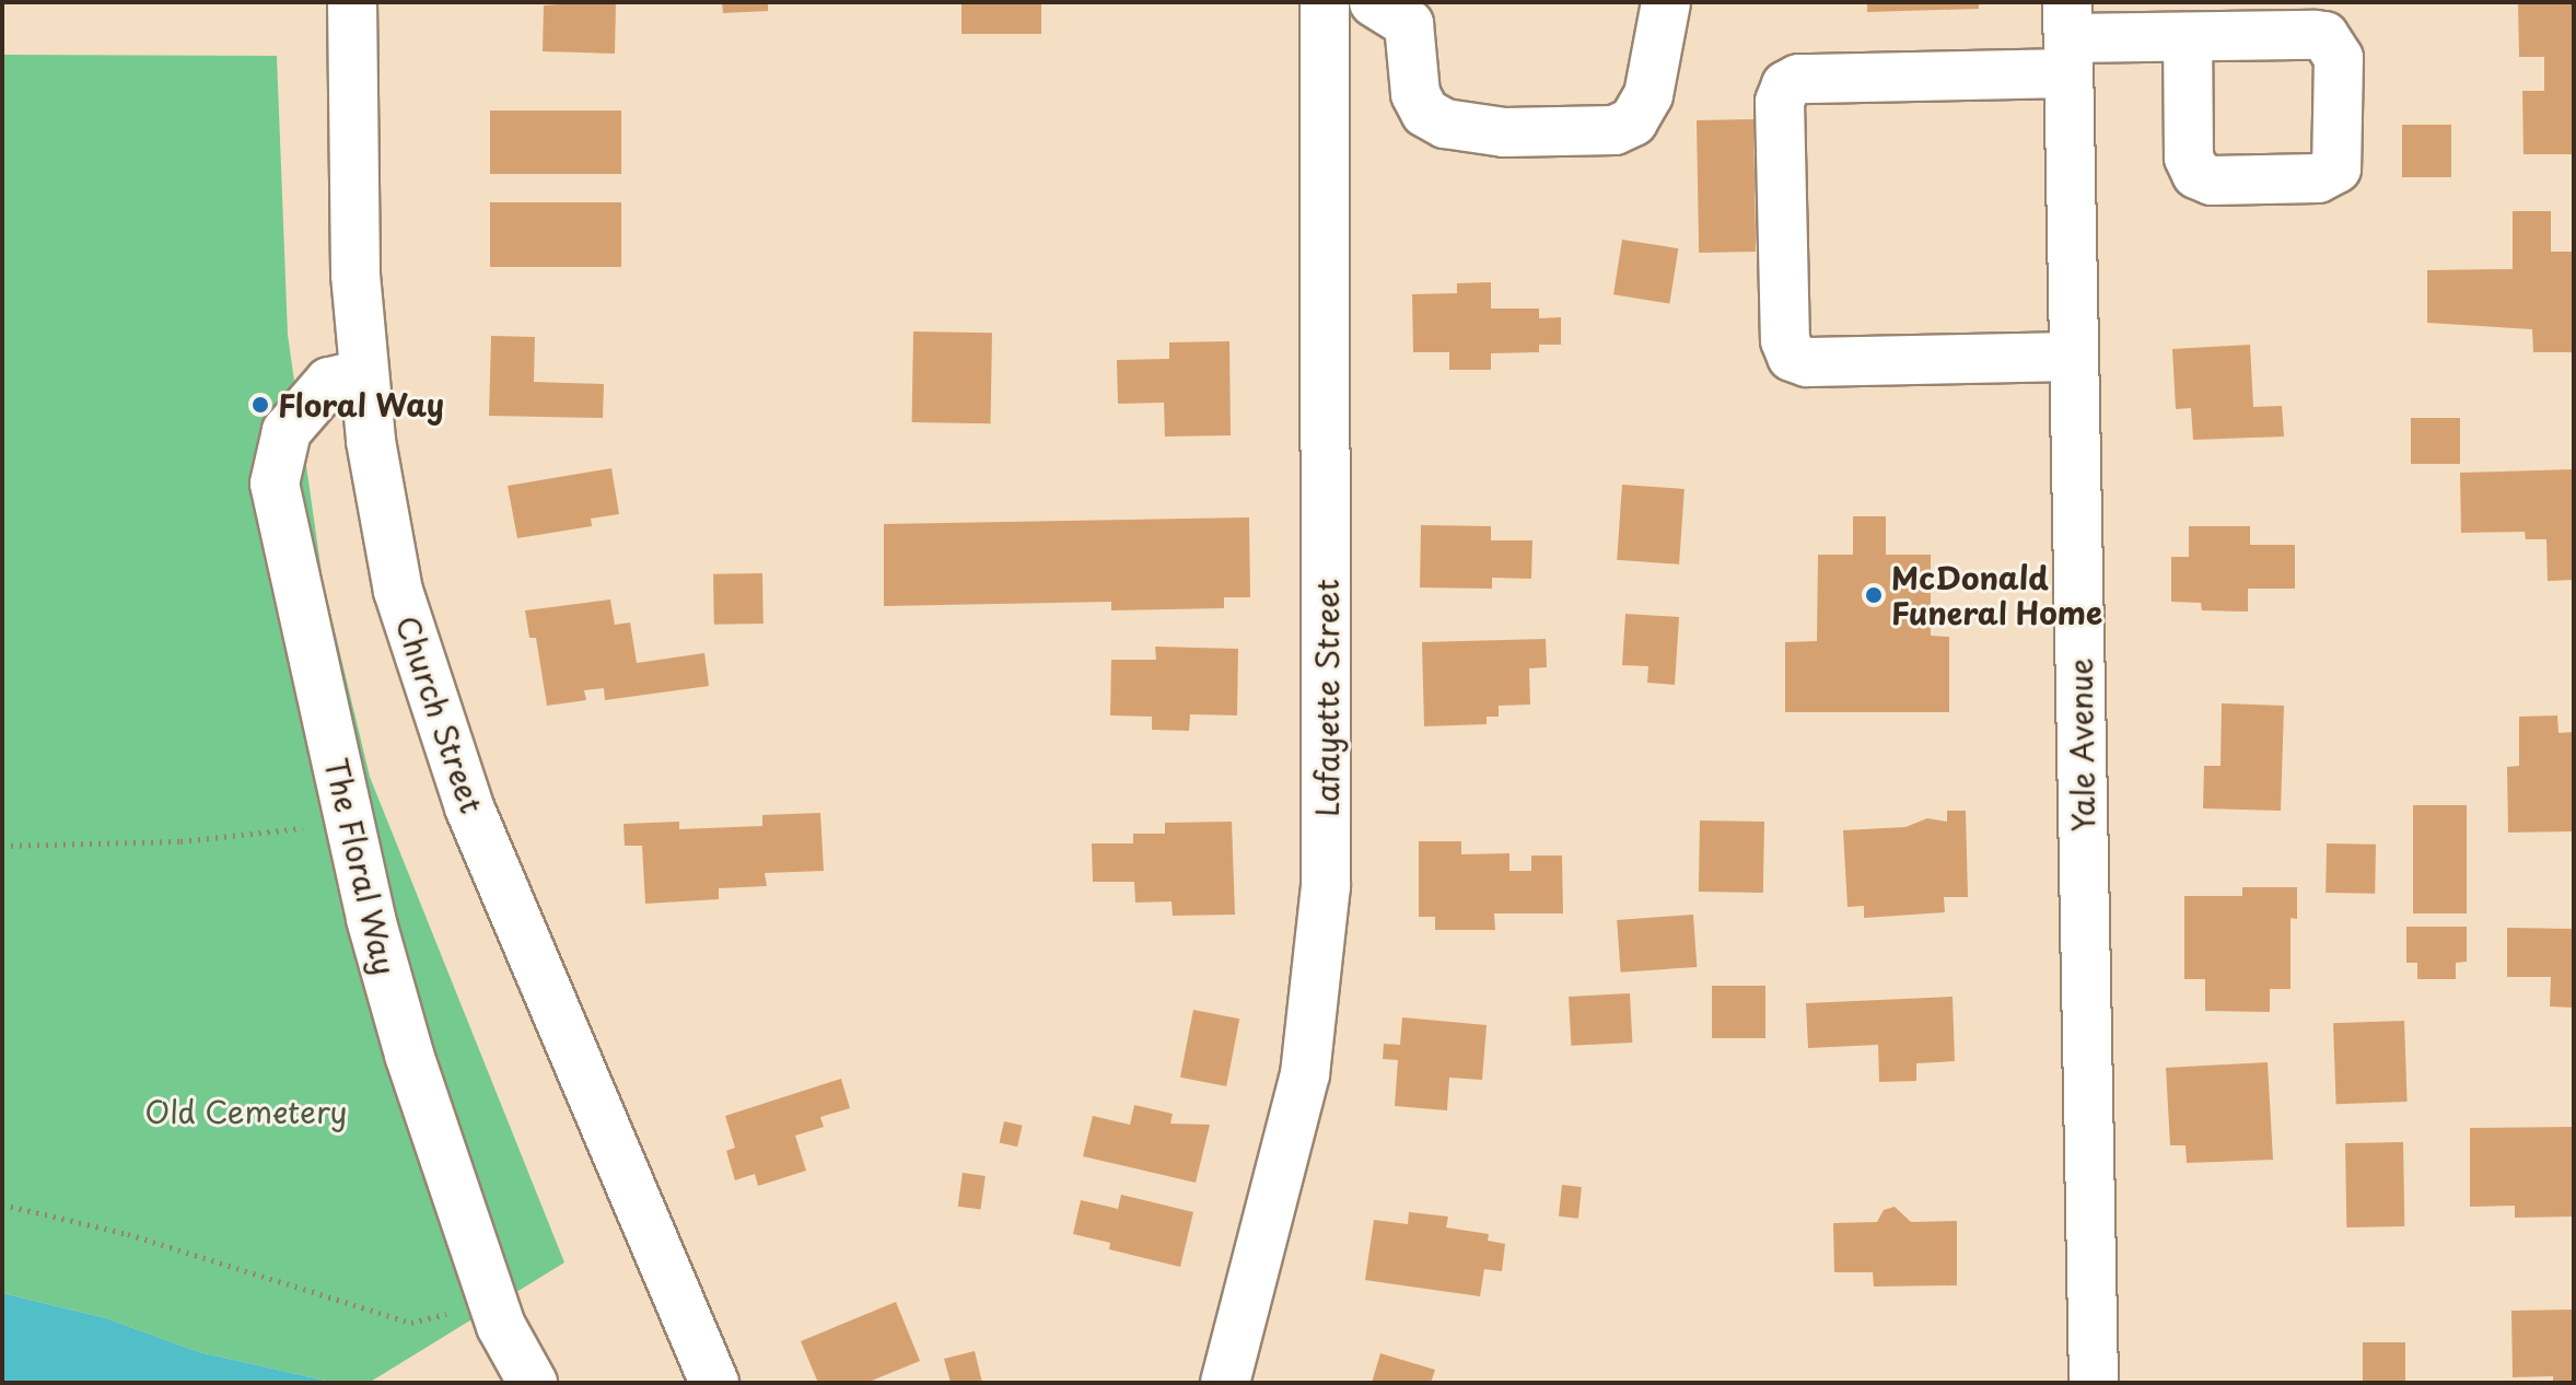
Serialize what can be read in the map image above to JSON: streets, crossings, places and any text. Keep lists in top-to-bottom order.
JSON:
{
  "streets": {
    "street": [
      "Lafayette Street",
      "Church Street",
      "Yale Avenue",
      "The Floral Way"
    ]
  },
  "crossings": [
    ["Church Street", "The Floral Way"]
  ],
  "parks": ["Old Cemetery"],
  "places": ["Floral Way", "McDonald Funeral Home"]
}
